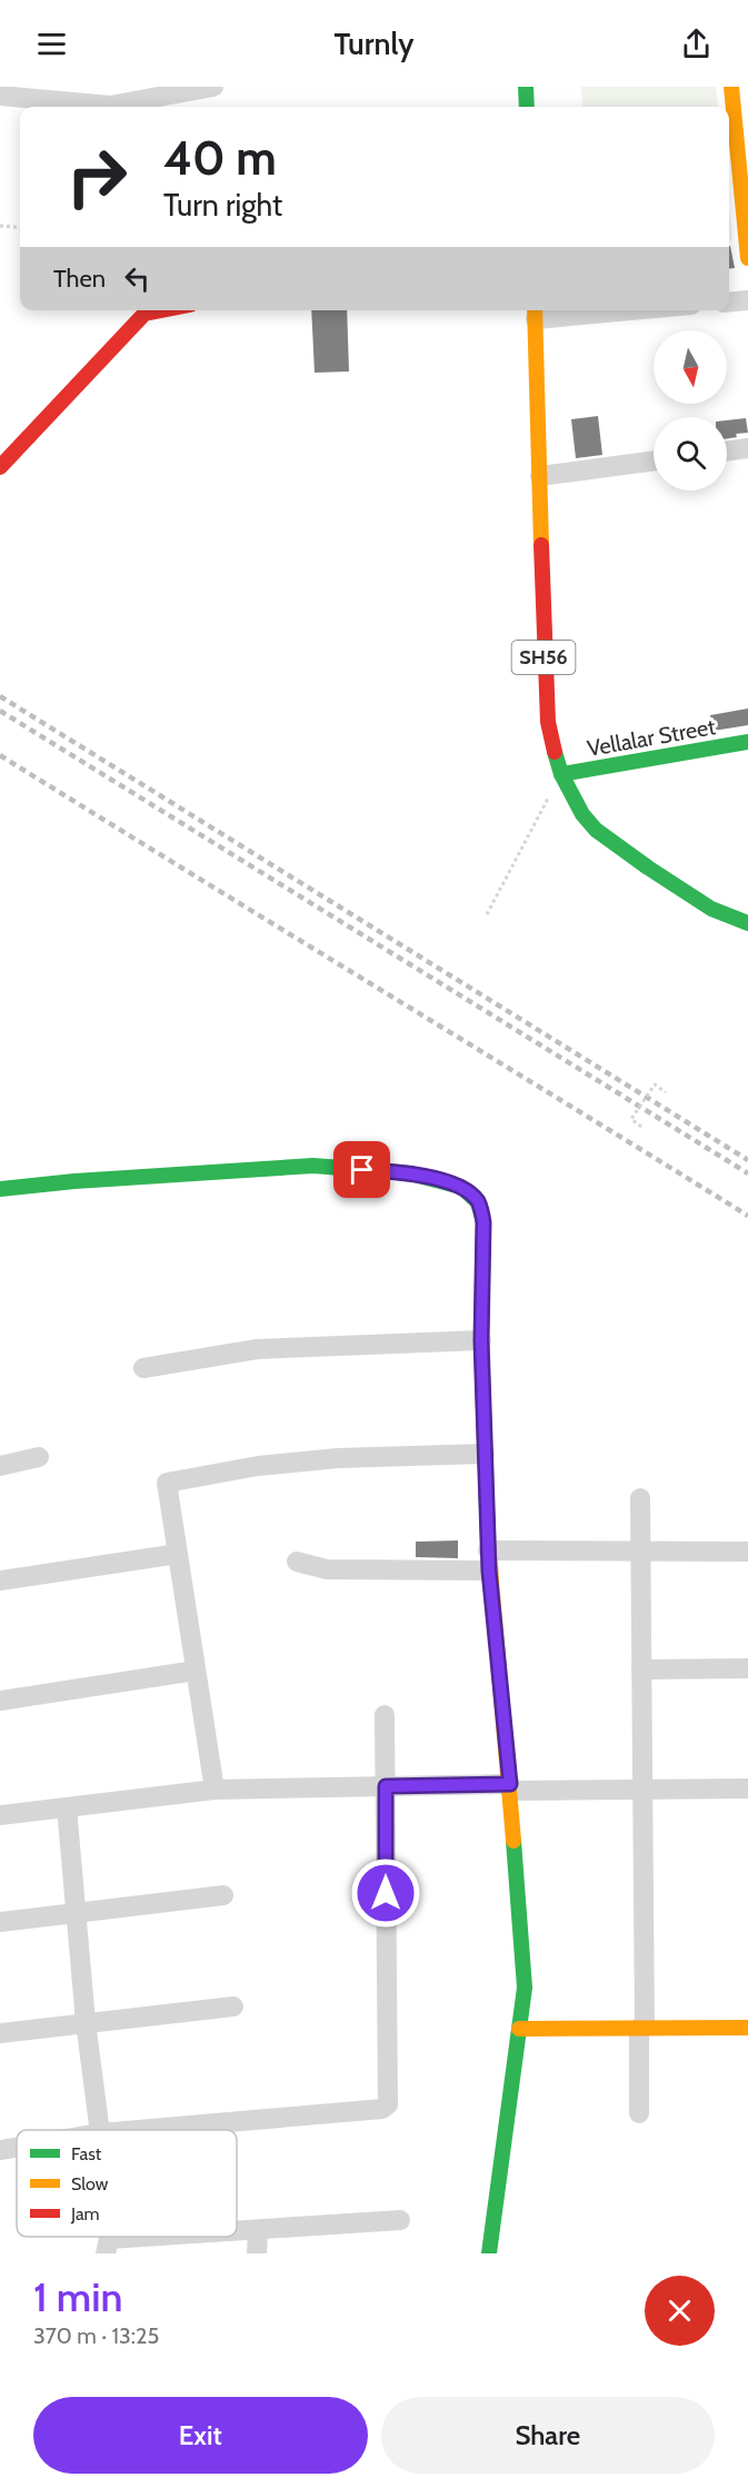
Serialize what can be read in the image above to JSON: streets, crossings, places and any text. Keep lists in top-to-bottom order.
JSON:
{
  "streets": {
    "main road": ["SH56", "Vellalar Street"]
  },
  "crossings": [
    ["SH56", "Vellalar Street"]
  ],
  "legend": ["Fast", "Slow", "Jam"],
  "north": "bottom",
  "page": {
    "header": "Turnly",
    "turn": ["40 m", "Turn right"],
    "then": "Then",
    "heading": ["1 min", "370 m · 13:25"],
    "buttons": ["Exit", "Share"]
  }
}
